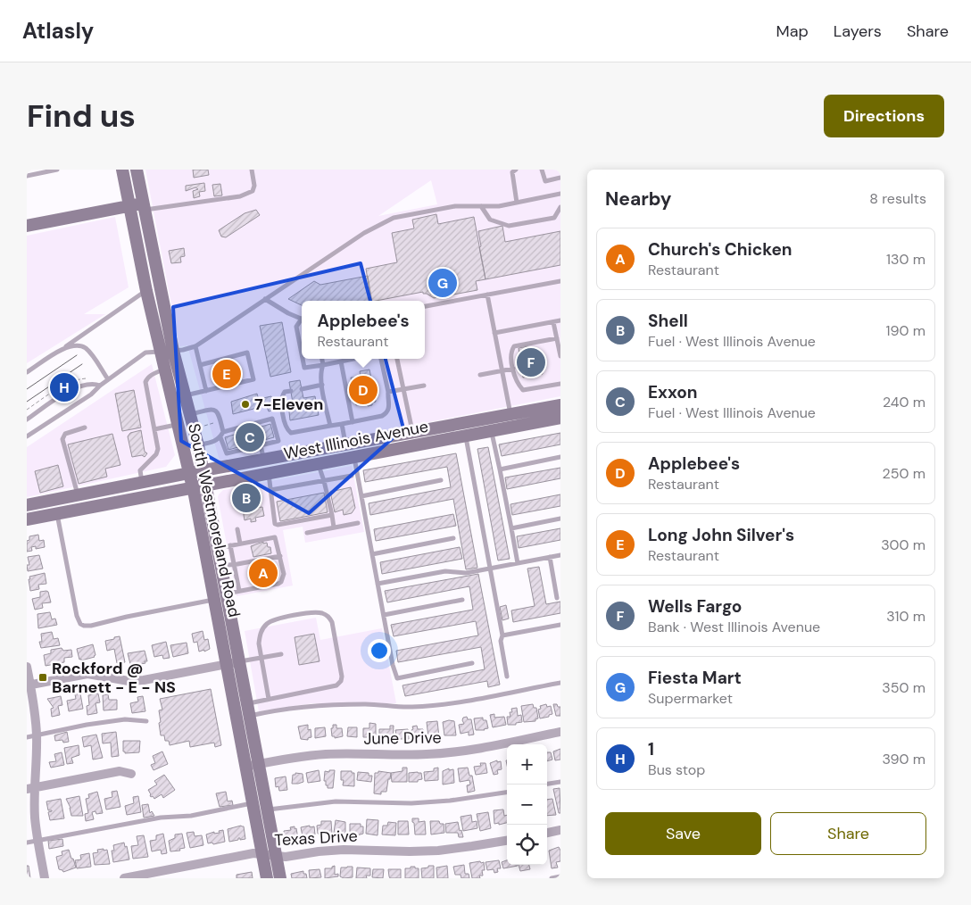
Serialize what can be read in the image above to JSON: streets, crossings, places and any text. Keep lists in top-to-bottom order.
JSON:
{
  "streets": {
    "main road": ["West Illinois Avenue", "South Westmoreland Road"],
    "street": ["June Drive", "Texas Drive"]
  },
  "crossings": [
    ["West Illinois Avenue", "South Westmoreland Road"],
    ["South Westmoreland Road", "June Drive"],
    ["South Westmoreland Road", "Texas Drive"]
  ],
  "places": {
    "other": ["7-Eleven"],
    "transit": ["Rockford @ Barnett - E - NS"]
  },
  "page": {
    "header": "Atlasly",
    "nav": ["Map", "Layers", "Share"],
    "buttons": [
      "Directions",
      ["Save", "Share"]
    ],
    "title": "Find us",
    "heading": ["Nearby", "8 results"],
    "list": [
      {
        "mark": "A",
        "name": "Church's Chicken",
        "note": "Restaurant",
        "value": "130 m"
      },
      {
        "mark": "B",
        "name": "Shell",
        "note": "Fuel · West Illinois Avenue",
        "value": "190 m"
      },
      {
        "mark": "C",
        "name": "Exxon",
        "note": "Fuel · West Illinois Avenue",
        "value": "240 m"
      },
      {
        "mark": "D",
        "name": "Applebee's",
        "note": "Restaurant",
        "value": "250 m"
      },
      {
        "mark": "E",
        "name": "Long John Silver's",
        "note": "Restaurant",
        "value": "300 m"
      },
      {
        "mark": "F",
        "name": "Wells Fargo",
        "note": "Bank · West Illinois Avenue",
        "value": "310 m"
      },
      {
        "mark": "G",
        "name": "Fiesta Mart",
        "note": "Supermarket",
        "value": "350 m"
      },
      {
        "mark": "H",
        "name": "1",
        "note": "Bus stop",
        "value": "390 m"
      }
    ],
    "pins": [
      "G",
      "F",
      "E",
      "H",
      "D",
      "C",
      "B",
      "A"
    ],
    "popup": ["Applebee's", "Restaurant"],
    "map_buttons": ["+", "−"]
  }
}
